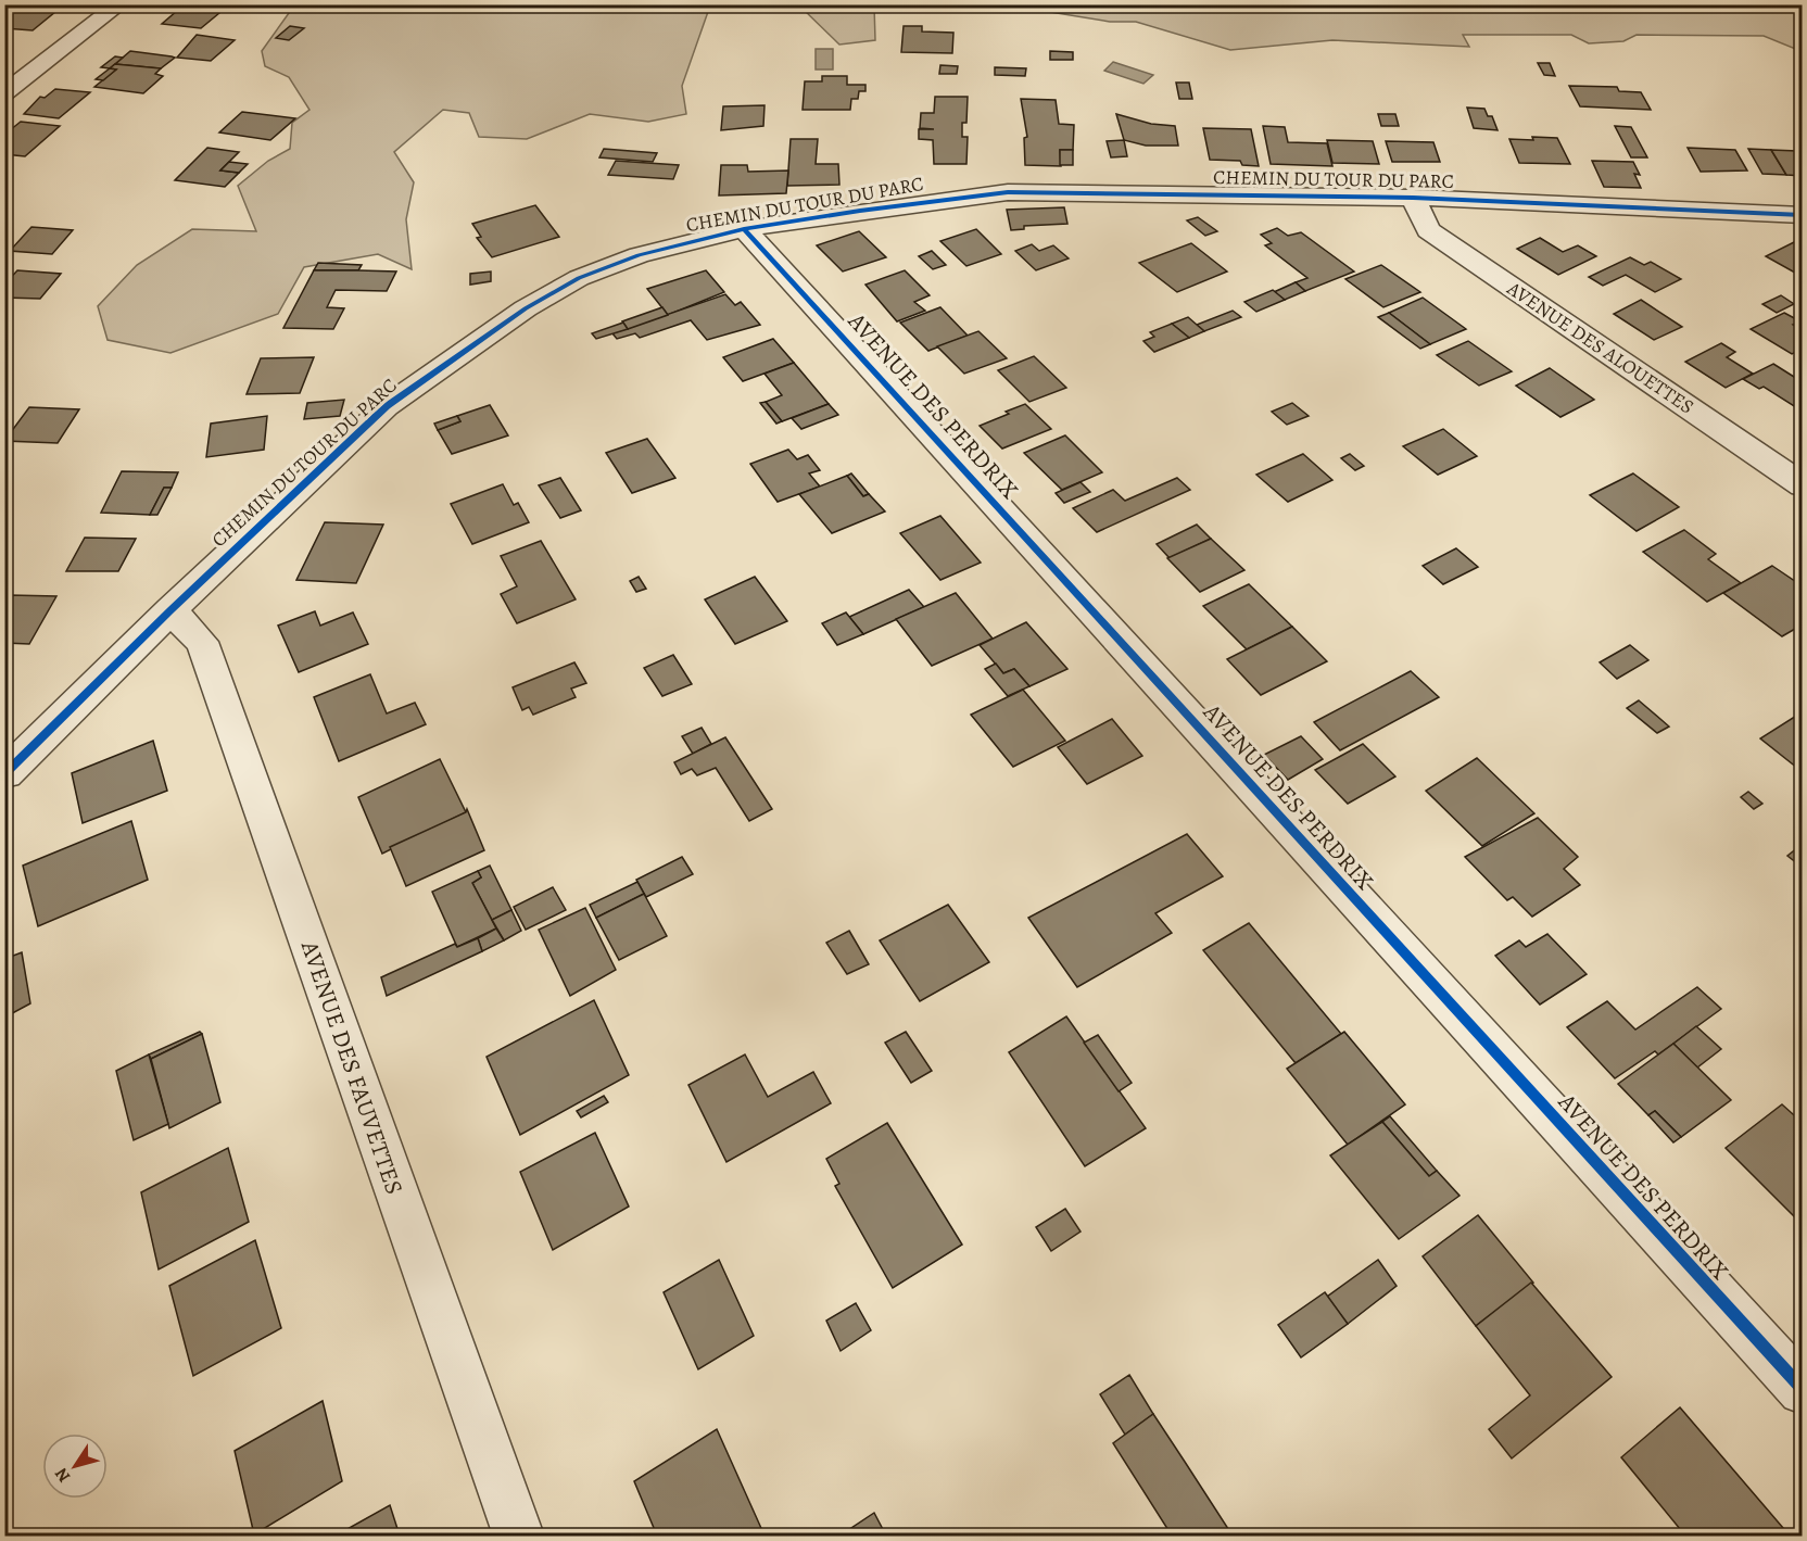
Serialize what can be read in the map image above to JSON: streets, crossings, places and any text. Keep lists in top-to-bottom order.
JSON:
{
  "streets": {
    "street": [
      "CHEMIN DU TOUR DU PARC",
      "AVENUE DES ALOUETTES",
      "AVENUE DES PERDRIX",
      "AVENUE DES FAUVETTES"
    ]
  },
  "crossings": [
    ["CHEMIN DU TOUR DU PARC", "AVENUE DES ALOUETTES"],
    ["CHEMIN DU TOUR DU PARC", "AVENUE DES PERDRIX"],
    ["CHEMIN DU TOUR DU PARC", "AVENUE DES FAUVETTES"]
  ],
  "north": "bottom left"
}
